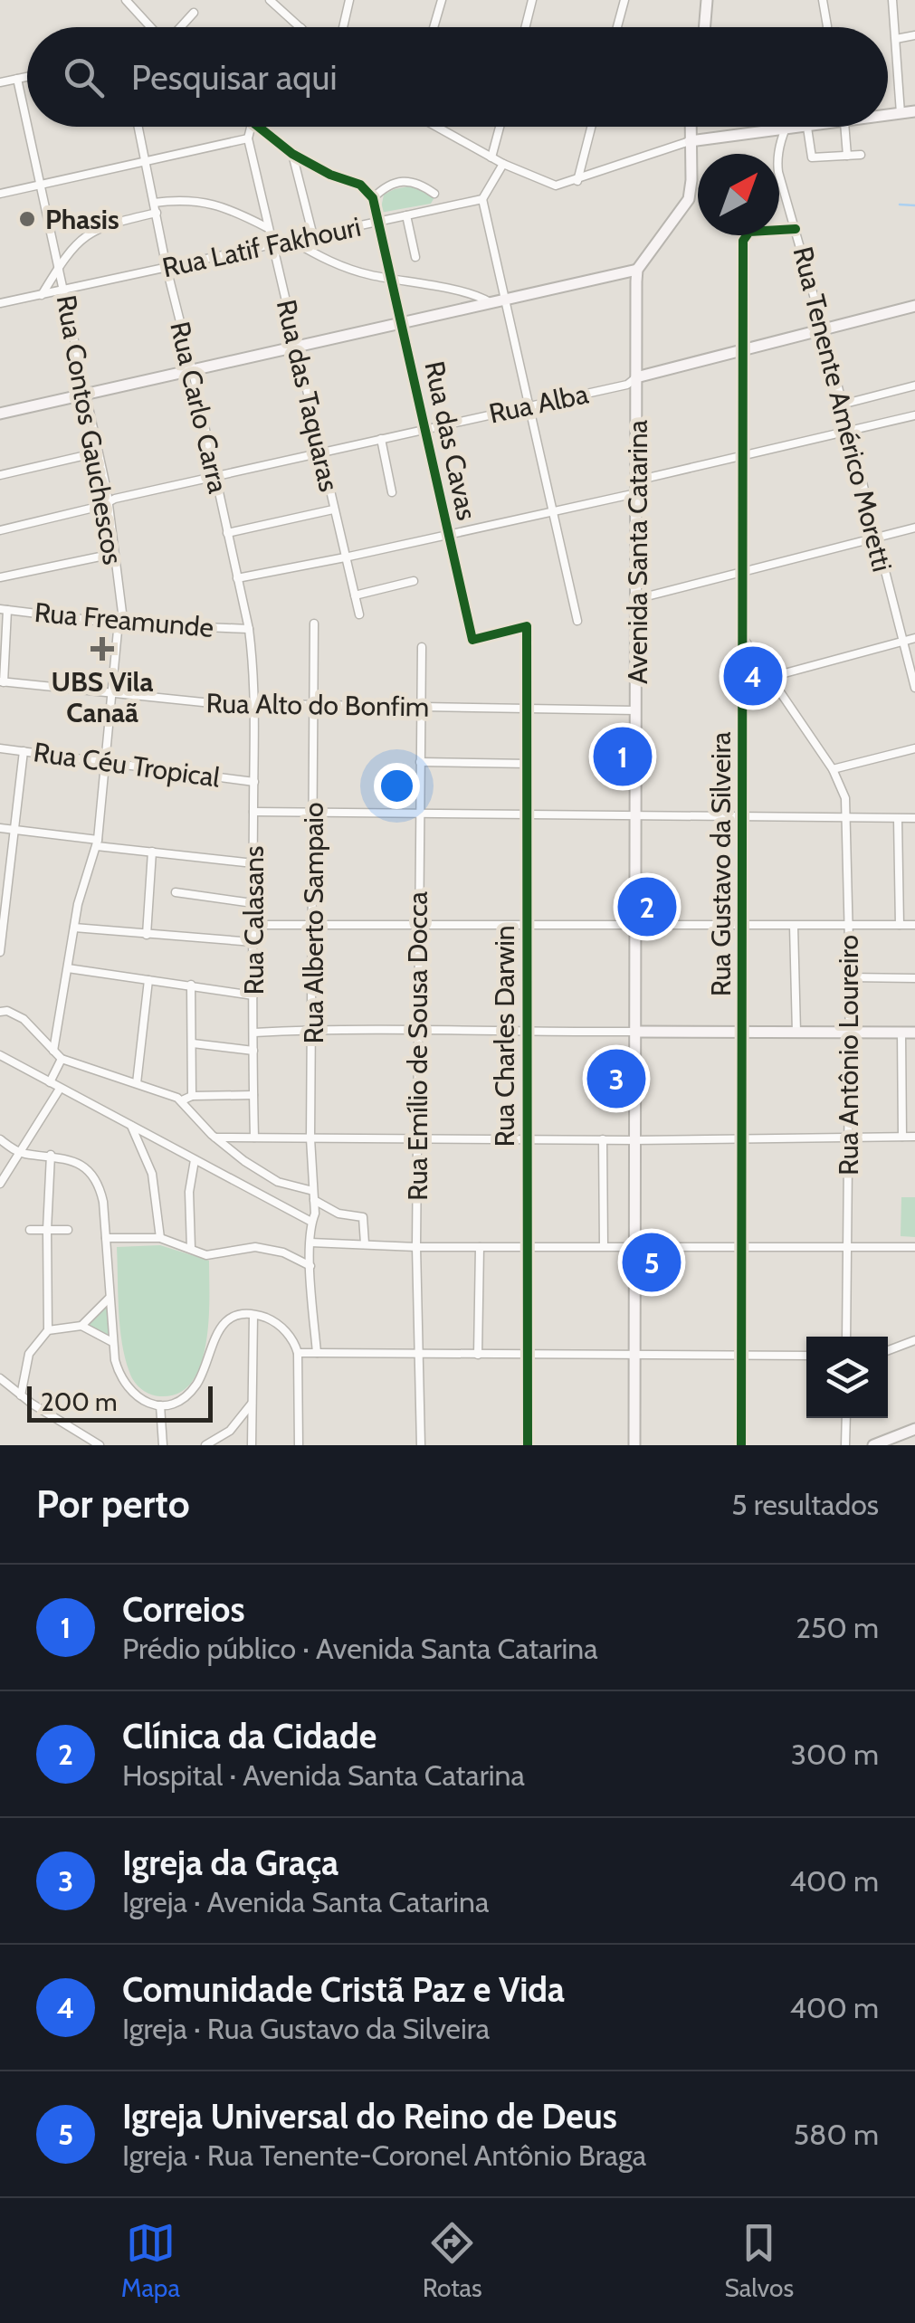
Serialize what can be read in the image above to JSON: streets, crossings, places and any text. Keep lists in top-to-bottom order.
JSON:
{
  "streets": {
    "street": [
      "Rua Latif Fakhouri",
      "Rua das Taquaras",
      "Rua Alba",
      "Rua Carlo Carra",
      "Rua Tenente Américo Moretti",
      "Rua Contos Gauchescos",
      "Rua das Cavas",
      "Avenida Santa Catarina",
      "Rua Freamunde",
      "Rua Alto do Bonfim",
      "Rua Céu Tropical",
      "Rua Gustavo da Silveira",
      "Rua Calasans",
      "Rua Alberto Sampaio",
      "Rua Charles Darwin",
      "Rua Emílio de Sousa Docca",
      "Rua Antônio Loureiro"
    ]
  },
  "crossings": [
    ["Rua Latif Fakhouri", "Rua das Taquaras"],
    ["Rua Latif Fakhouri", "Rua Carlo Carra"],
    ["Rua Latif Fakhouri", "Rua Contos Gauchescos"],
    ["Rua Latif Fakhouri", "Rua das Cavas"],
    ["Rua das Taquaras", "Rua Alba"],
    ["Rua Alba", "Rua Carlo Carra"],
    ["Rua Alba", "Rua Tenente Américo Moretti"],
    ["Rua Alba", "Rua Contos Gauchescos"],
    ["Rua Alba", "Rua das Cavas"],
    ["Rua Alba", "Avenida Santa Catarina"],
    ["Rua Alba", "Rua Gustavo da Silveira"],
    ["Rua Carlo Carra", "Rua Freamunde"],
    ["Rua Carlo Carra", "Rua Alto do Bonfim"],
    ["Rua Carlo Carra", "Rua Calasans"],
    ["Rua Tenente Américo Moretti", "Rua Gustavo da Silveira"],
    ["Rua Contos Gauchescos", "Rua Freamunde"],
    ["Rua Contos Gauchescos", "Rua Alto do Bonfim"],
    ["Rua Contos Gauchescos", "Rua Céu Tropical"],
    ["Rua das Cavas", "Rua Charles Darwin"],
    ["Avenida Santa Catarina", "Rua Alto do Bonfim"],
    ["Rua Alto do Bonfim", "Rua Calasans"],
    ["Rua Alto do Bonfim", "Rua Alberto Sampaio"],
    ["Rua Alto do Bonfim", "Rua Charles Darwin"],
    ["Rua Alto do Bonfim", "Rua Emílio de Sousa Docca"],
    ["Rua Céu Tropical", "Rua Calasans"],
    ["Rua Gustavo da Silveira", "Rua Antônio Loureiro"]
  ],
  "places": {
    "other": ["Phasis"],
    "health": ["UBS Vila Canaã"]
  },
  "scale_bar": "200 m",
  "north": "top right",
  "page": {
    "search": "Pesquisar aqui",
    "pins": [
      "4",
      "1",
      "2",
      "3",
      "5"
    ],
    "scale": "200 m",
    "heading": ["Por perto", "5 resultados"],
    "list": [
      {
        "mark": "1",
        "name": "Correios",
        "note": "Prédio público · Avenida Santa Catarina",
        "value": "250 m"
      },
      {
        "mark": "2",
        "name": "Clínica da Cidade",
        "note": "Hospital · Avenida Santa Catarina",
        "value": "300 m"
      },
      {
        "mark": "3",
        "name": "Igreja da Graça",
        "note": "Igreja · Avenida Santa Catarina",
        "value": "400 m"
      },
      {
        "mark": "4",
        "name": "Comunidade Cristã Paz e Vida",
        "note": "Igreja · Rua Gustavo da Silveira",
        "value": "400 m"
      },
      {
        "mark": "5",
        "name": "Igreja Universal do Reino de Deus",
        "note": "Igreja · Rua Tenente-Coronel Antônio Braga",
        "value": "580 m"
      }
    ],
    "nav": ["Mapa", "Rotas", "Salvos"]
  }
}
